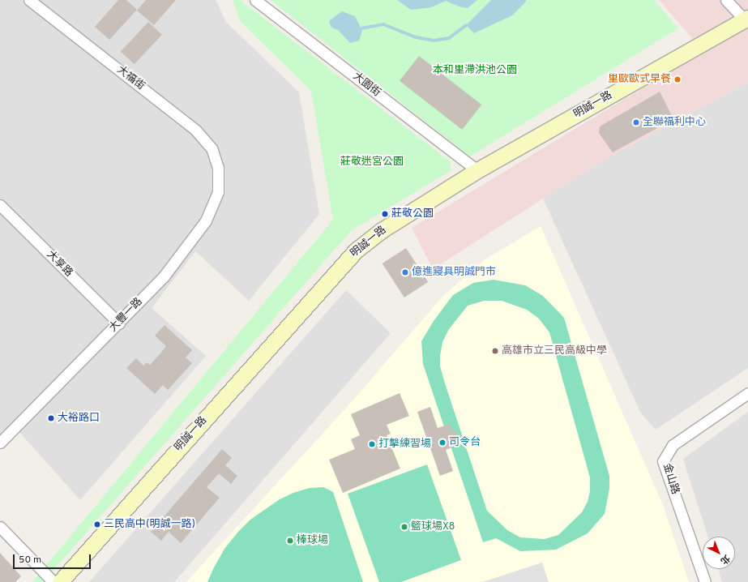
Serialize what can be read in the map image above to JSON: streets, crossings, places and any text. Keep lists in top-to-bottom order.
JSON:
{
  "streets": {
    "street": [
      "大福街",
      "大園街",
      "明誠一路",
      "大享路",
      "大豐一路",
      "金山路"
    ]
  },
  "crossings": [
    ["大福街", "大豐一路"],
    ["大園街", "明誠一路"],
    ["大享路", "大豐一路"]
  ],
  "parks": ["本和里滯洪池公園", "莊敬迷宮公園"],
  "places": [
    "里歐歐式早餐",
    "全聯福利中心",
    "莊敬公園",
    "億進寢具明誠門市",
    "高雄市立三民高級中學",
    "大裕路口",
    "司令台",
    "打擊練習場",
    "三民高中(明誠一路)",
    "籃球場X8",
    "棒球場"
  ],
  "scale_bar": "50 m",
  "north": "bottom right"
}
